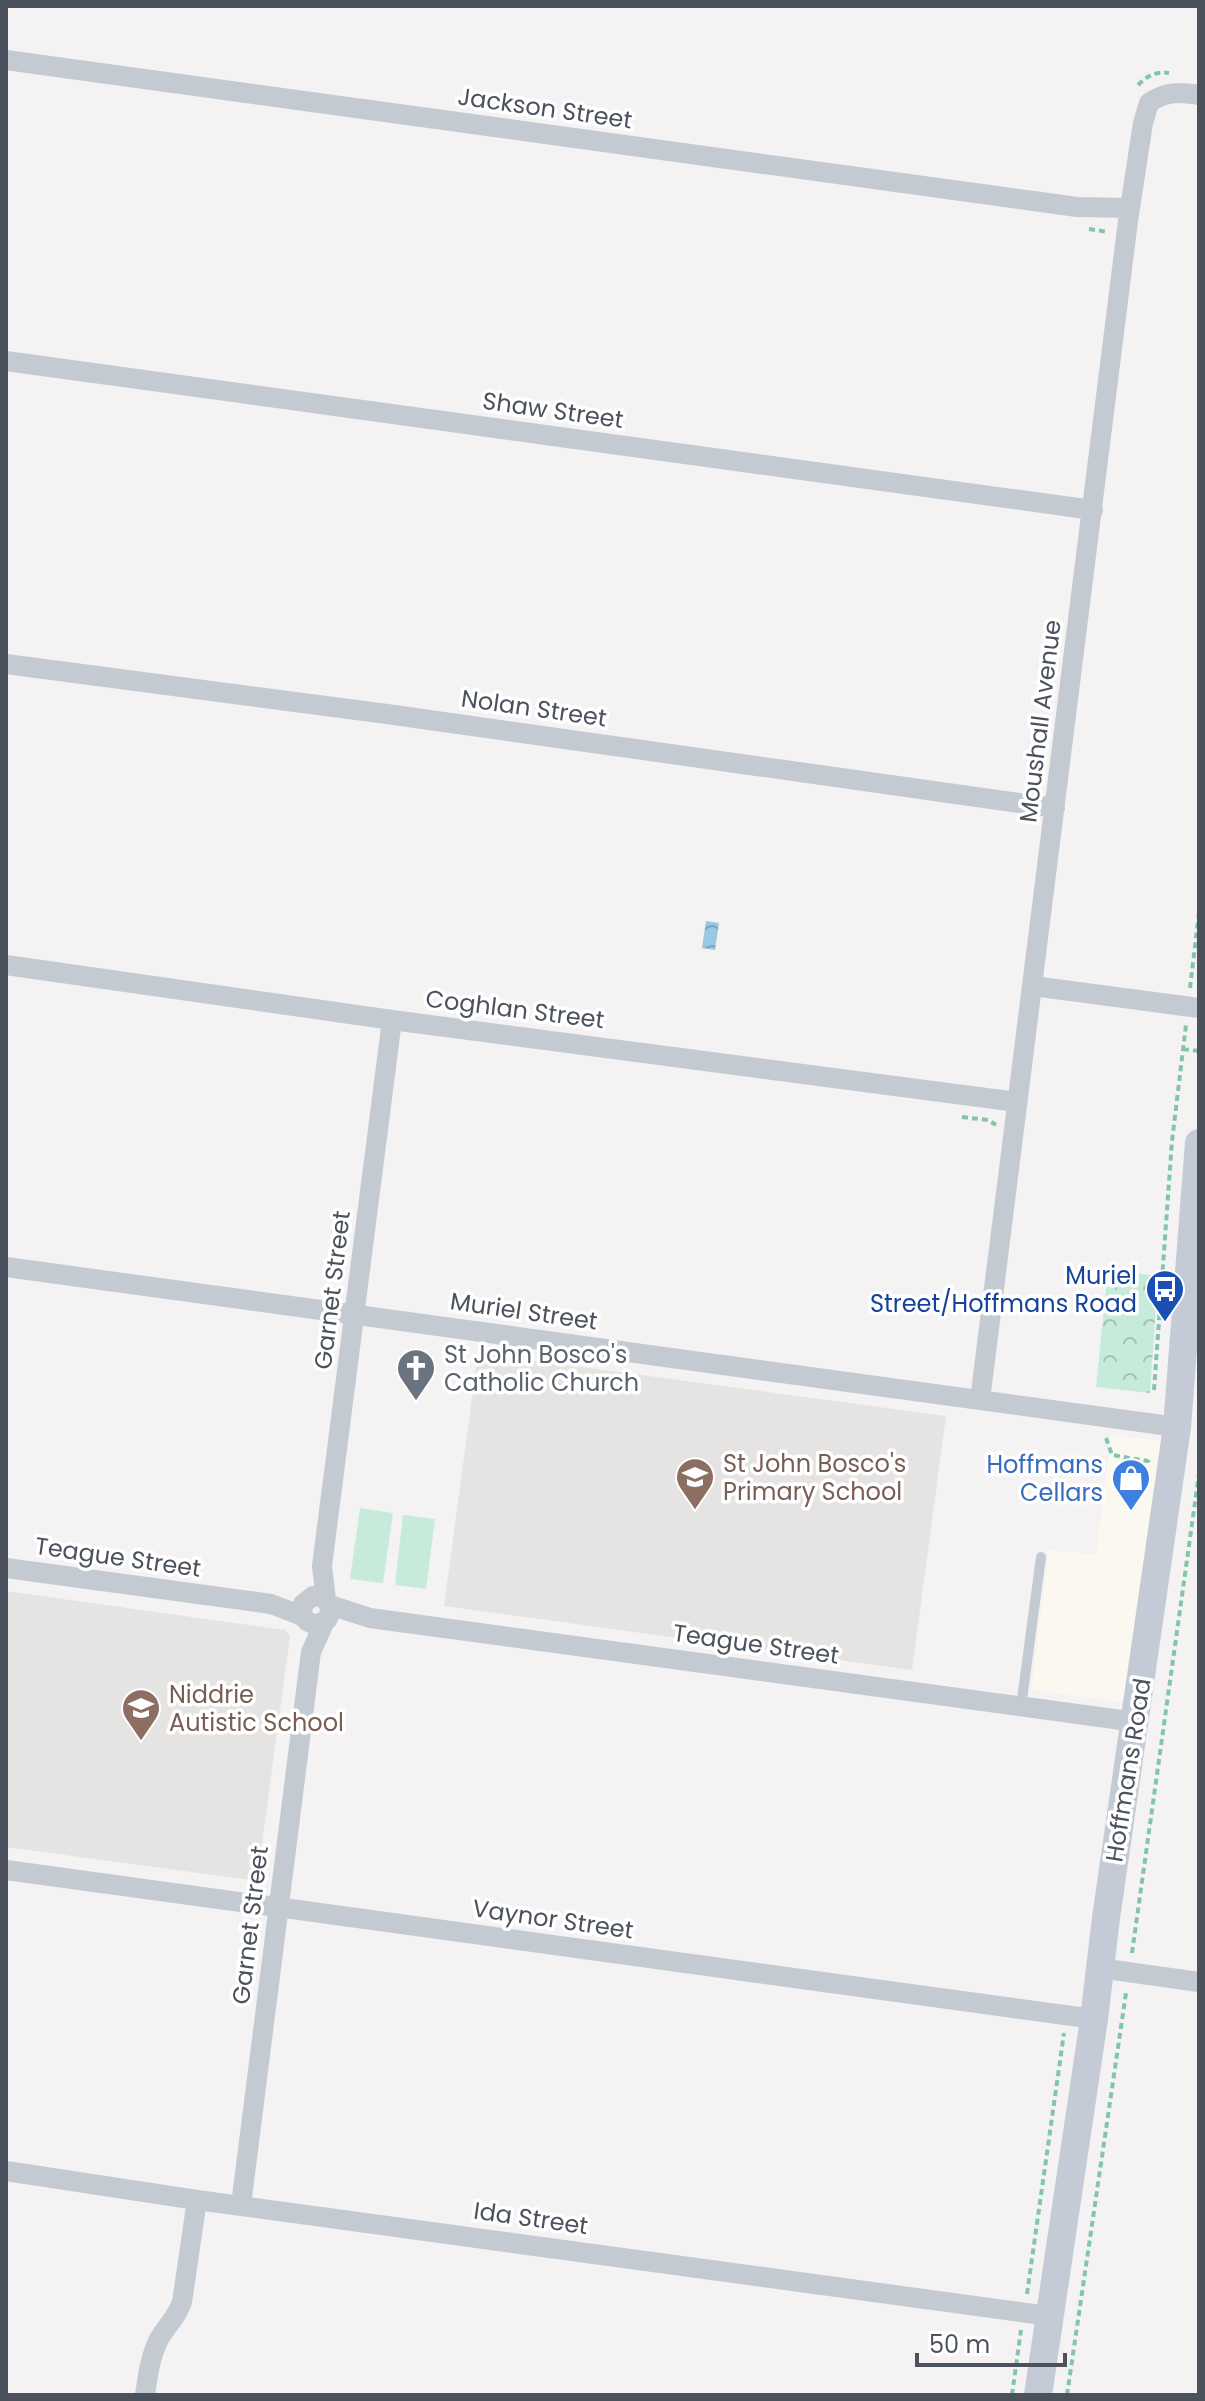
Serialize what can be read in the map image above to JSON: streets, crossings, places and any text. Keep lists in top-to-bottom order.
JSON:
{
  "streets": {
    "main road": ["Hoffmans Road"],
    "street": [
      "Jackson Street",
      "Shaw Street",
      "Nolan Street",
      "Moushall Avenue",
      "Coghlan Street",
      "Garnet Street",
      "Muriel Street",
      "Teague Street",
      "Vaynor Street",
      "Ida Street"
    ]
  },
  "crossings": [
    ["Jackson Street", "Moushall Avenue"],
    ["Shaw Street", "Moushall Avenue"],
    ["Nolan Street", "Moushall Avenue"],
    ["Moushall Avenue", "Coghlan Street"],
    ["Moushall Avenue", "Muriel Street"],
    ["Coghlan Street", "Garnet Street"],
    ["Garnet Street", "Muriel Street"],
    ["Garnet Street", "Teague Street"],
    ["Garnet Street", "Vaynor Street"],
    ["Garnet Street", "Ida Street"],
    ["Muriel Street", "Hoffmans Road"],
    ["Teague Street", "Hoffmans Road"],
    ["Hoffmans Road", "Vaynor Street"],
    ["Hoffmans Road", "Ida Street"]
  ],
  "places": {
    "bus stop": ["Muriel Street/Hoffmans Road"],
    "church": ["St John Bosco's Catholic Church"],
    "school or university": ["St John Bosco's Primary School", "Niddrie Autistic School"],
    "shop": ["Hoffmans Cellars"]
  },
  "scale_bar": "50 m"
}
